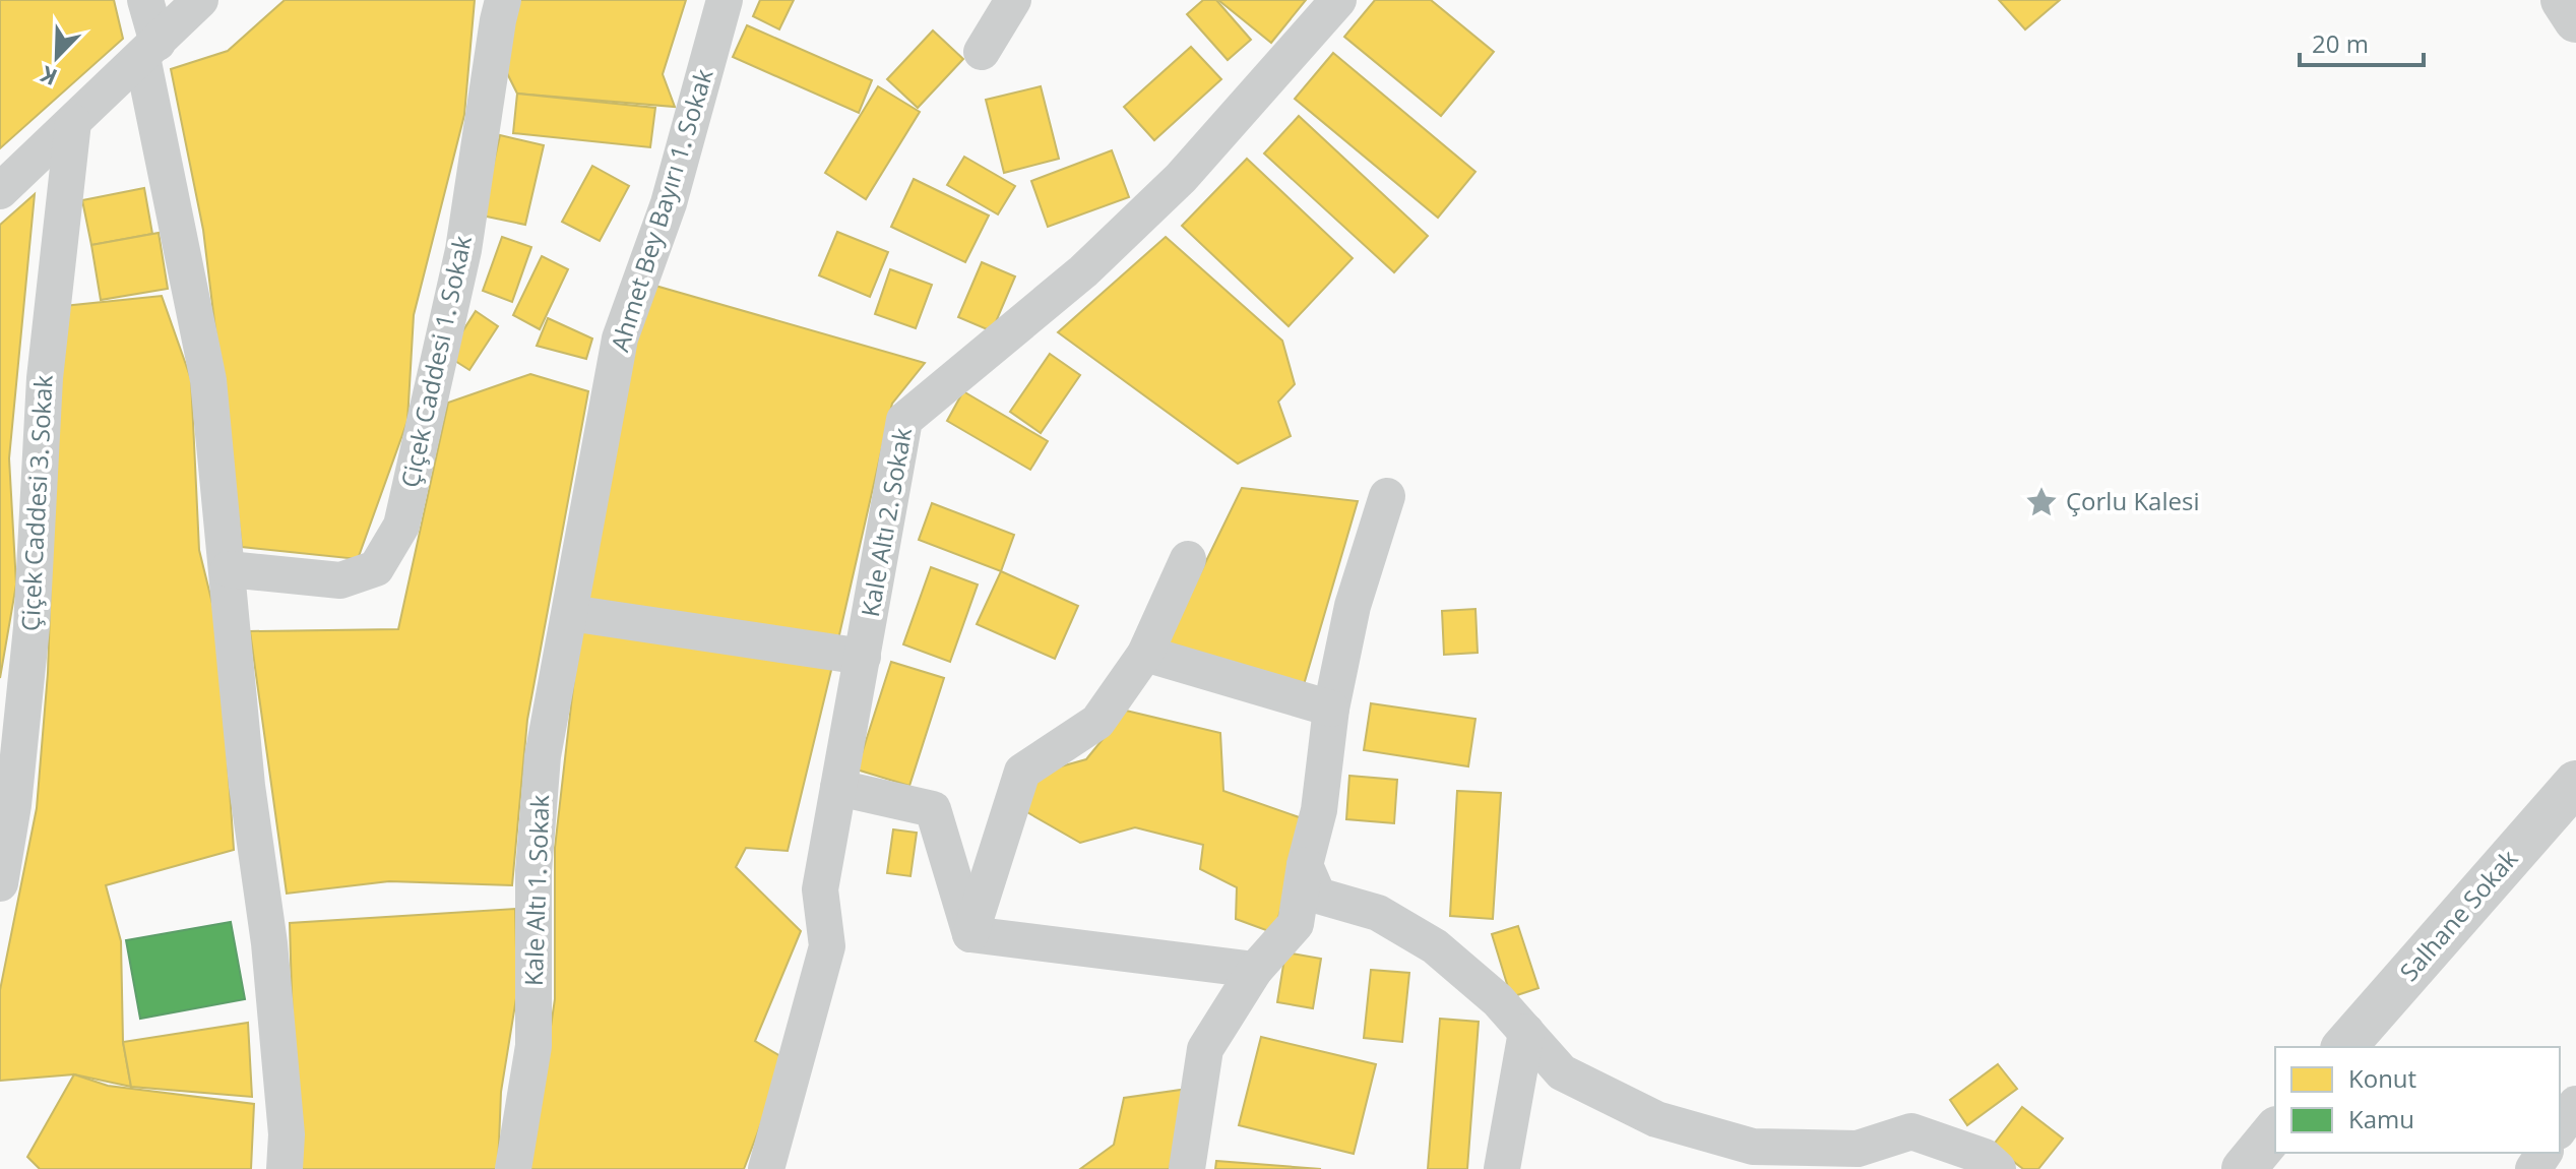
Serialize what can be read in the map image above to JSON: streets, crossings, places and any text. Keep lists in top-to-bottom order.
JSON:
{
  "streets": {
    "street": [
      "Ahmet Bey Bayırı 1. Sokak",
      "Çiçek Caddesi 1. Sokak",
      "Çiçek Caddesi 3. Sokak",
      "Kale Altı 2. Sokak",
      "Kale Altı 1. Sokak",
      "Salhane Sokak"
    ]
  },
  "crossings": [
    ["Ahmet Bey Bayırı 1. Sokak", "Kale Altı 1. Sokak"]
  ],
  "places": {
    "place": ["Çorlu Kalesi"]
  },
  "legend": ["Konut", "Kamu"],
  "scale_bar": "20 m",
  "north": "bottom left"
}
